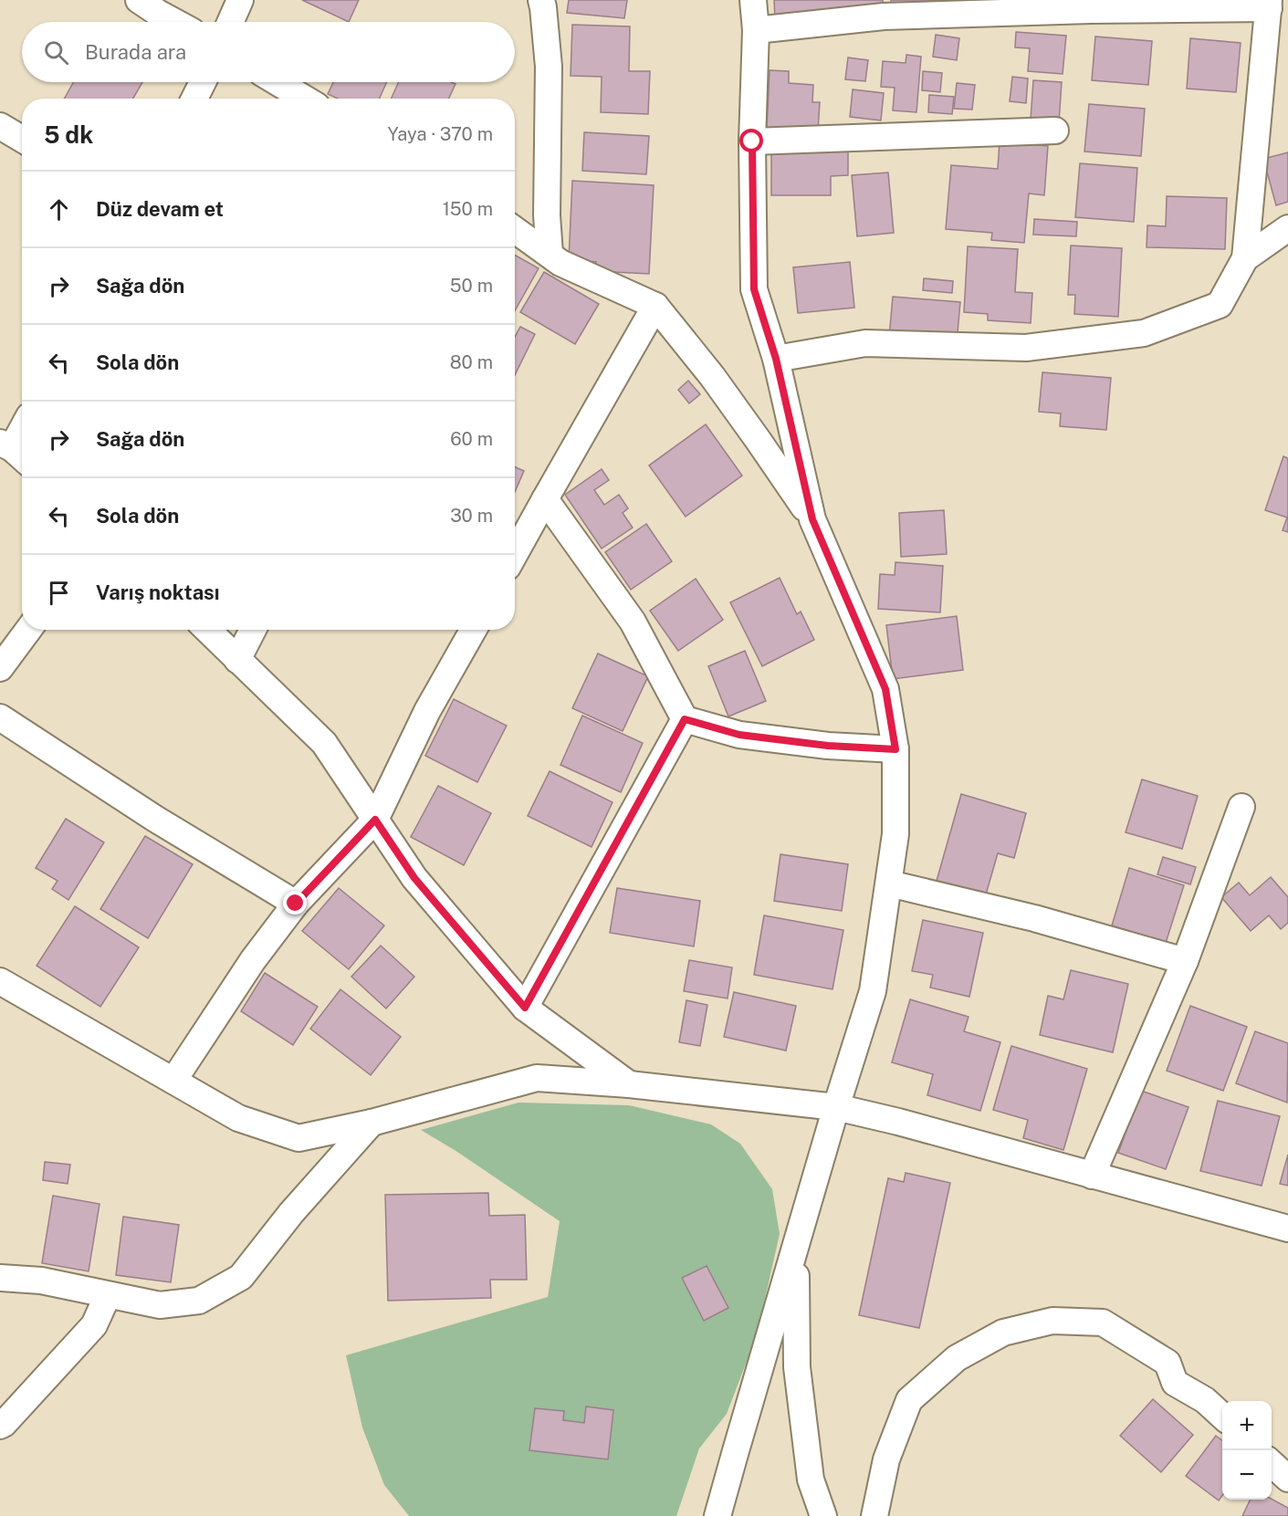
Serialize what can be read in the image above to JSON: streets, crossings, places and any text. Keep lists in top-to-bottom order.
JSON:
{
  "page": {
    "search": "Burada ara",
    "heading": ["5 dk", "Yaya · 370 m"],
    "list": [
      ["Düz devam et", "150 m"],
      ["Sağa dön", "50 m"],
      ["Sola dön", "80 m"],
      ["Sağa dön", "60 m"],
      ["Sola dön", "30 m"],
      "Varış noktası"
    ],
    "map_buttons": ["+", "−"]
  }
}
